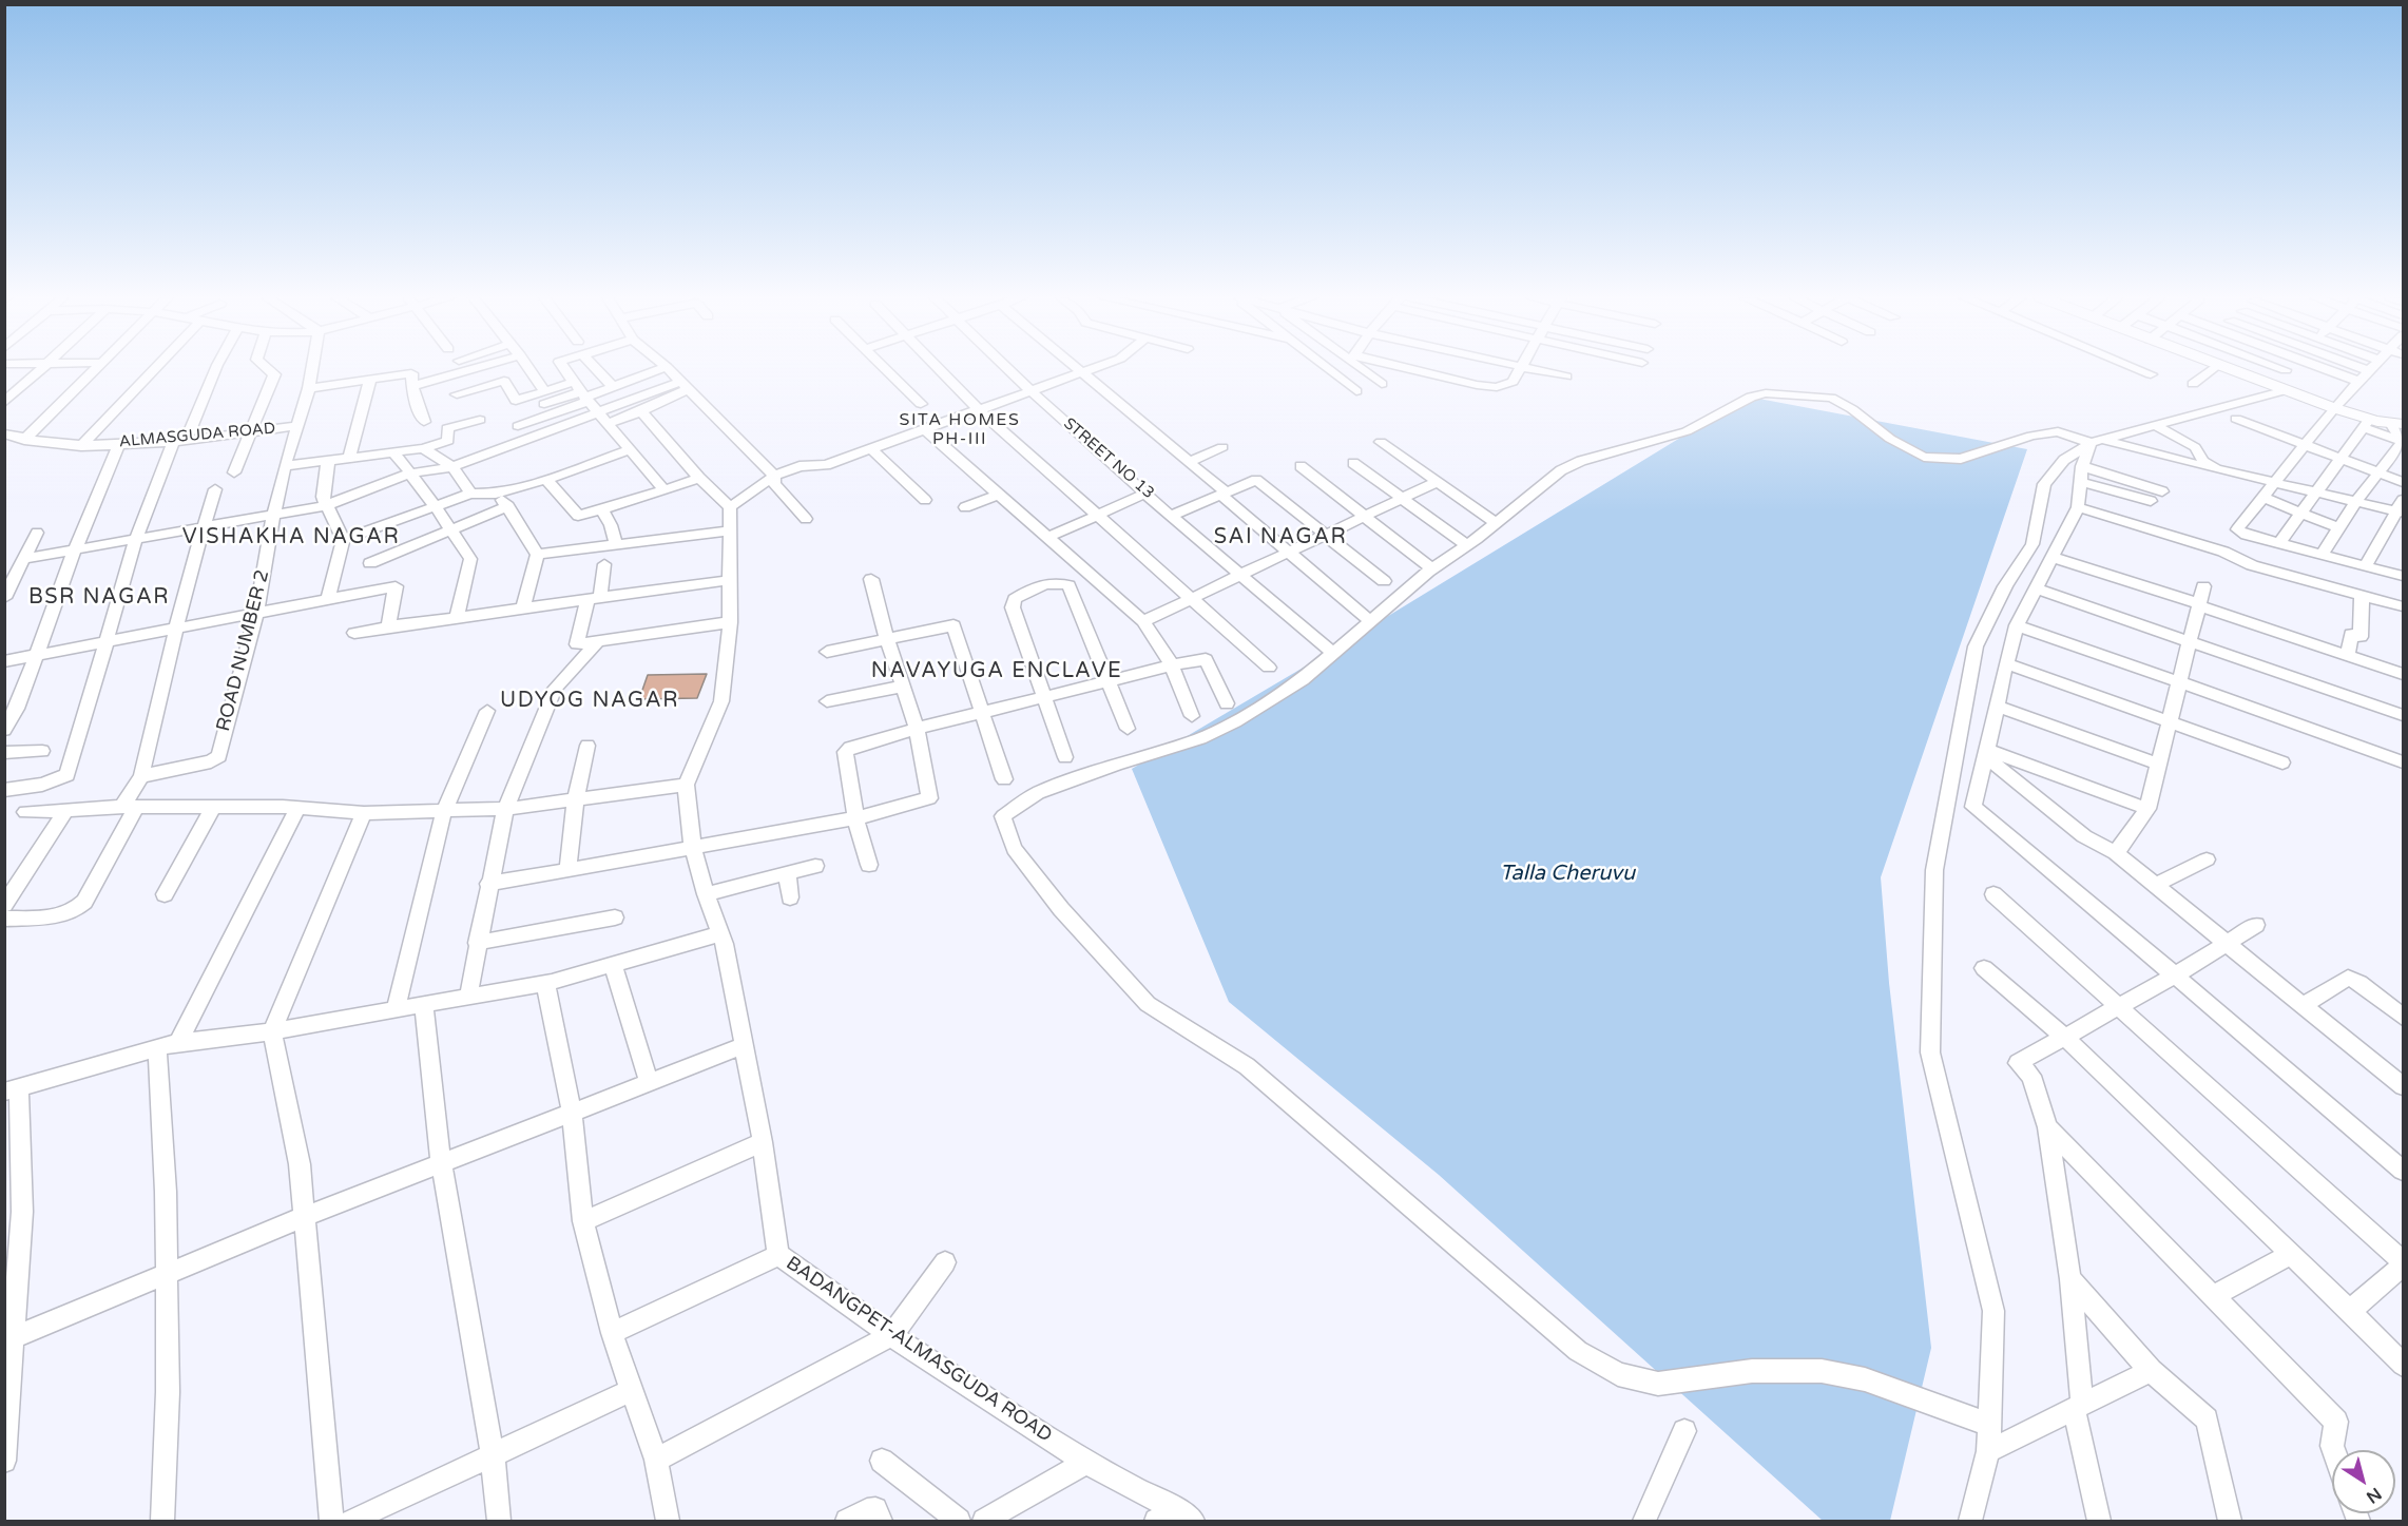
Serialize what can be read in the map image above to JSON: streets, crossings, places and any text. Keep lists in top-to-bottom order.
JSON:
{
  "streets": {
    "street": [
      "ALMASGUDA ROAD",
      "STREET NO 13",
      "ROAD NUMBER 2",
      "BADANGPET-ALMASGUDA ROAD"
    ]
  },
  "crossings": [
    ["ALMASGUDA ROAD", "ROAD NUMBER 2"]
  ],
  "districts": [
    "SITA HOMES PH-III",
    "VISHAKHA NAGAR",
    "SAI NAGAR",
    "BSR NAGAR",
    "NAVAYUGA ENCLAVE",
    "UDYOG NAGAR"
  ],
  "water": ["Talla Cheruvu"],
  "north": "bottom right"
}
